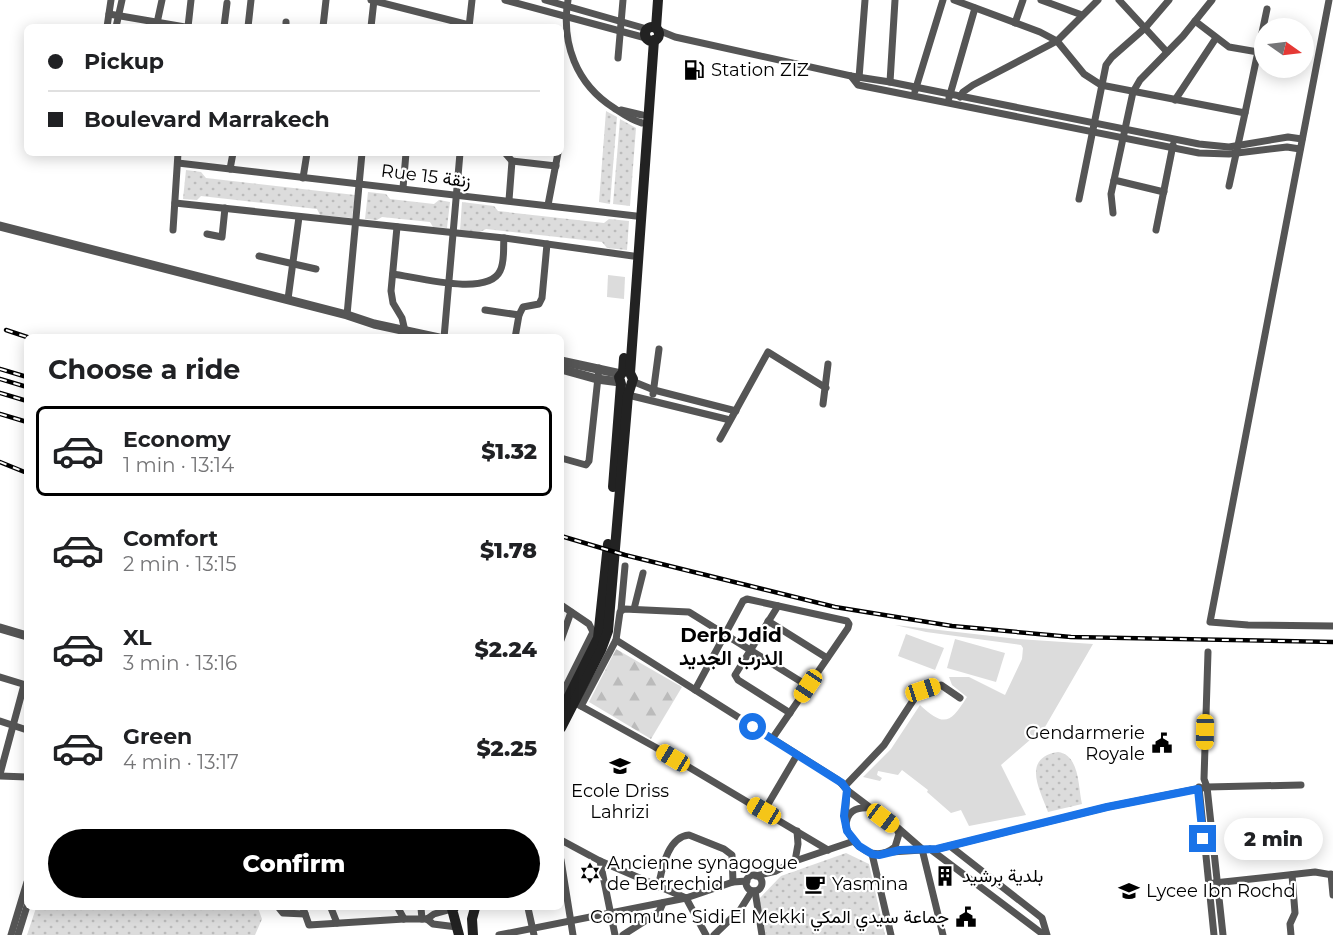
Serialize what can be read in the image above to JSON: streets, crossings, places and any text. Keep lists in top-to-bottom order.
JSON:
{
  "streets": {
    "street": ["Rue 15 زنقة"]
  },
  "districts": ["Derb Jdid الدرب الجديد"],
  "places": {
    "fuel station": ["Station ZIZ"],
    "public building": ["Gendarmerie Royale", "Commune Sidi El Mekki جماعة سيدي المكي"],
    "school or university": ["Ecole Driss Lahrizi", "Lycee Ibn Rochd"],
    "synagogue": ["Ancienne synagogue de Berrechid"],
    "building": ["بلدية برشيد"],
    "cafe": ["Yasmina"]
  },
  "north": "right",
  "page": {
    "banner": ["Pickup", "Boulevard Marrakech"],
    "heading": "Choose a ride",
    "list": [
      {
        "name": "Economy",
        "note": "1 min · 13:14",
        "value": "$1.32"
      },
      {
        "name": "Comfort",
        "note": "2 min · 13:15",
        "value": "$1.78"
      },
      {
        "name": "XL",
        "note": "3 min · 13:16",
        "value": "$2.24"
      },
      {
        "name": "Green",
        "note": "4 min · 13:17",
        "value": "$2.25"
      }
    ],
    "buttons": "Confirm",
    "bubble": "2 min"
  }
}
